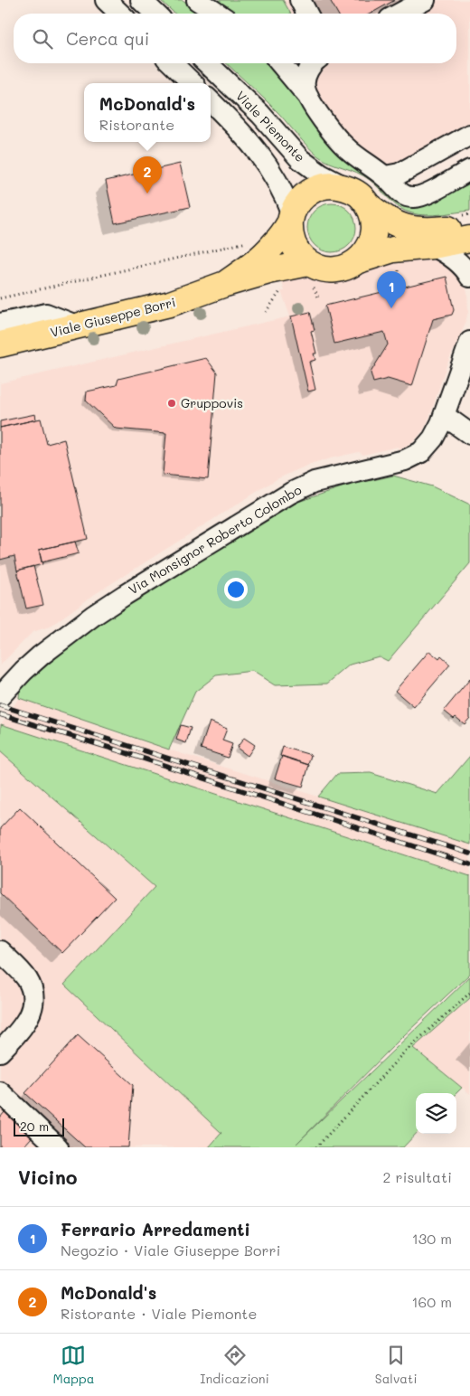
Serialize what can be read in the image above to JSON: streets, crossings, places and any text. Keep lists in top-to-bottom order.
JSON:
{
  "streets": {
    "main road": ["Viale Giuseppe Borri"],
    "street": ["Viale Piemonte", "Via Monsignor Roberto Colombo"]
  },
  "crossings": [
    ["Viale Piemonte", "Viale Giuseppe Borri"]
  ],
  "places": ["Gruppovis"],
  "scale_bar": "20 m",
  "page": {
    "search": "Cerca qui",
    "popup": ["McDonald's", "Ristorante"],
    "pins": ["2", "1"],
    "scale": "20 m",
    "heading": ["Vicino", "2 risultati"],
    "list": [
      {
        "mark": "1",
        "name": "Ferrario Arredamenti",
        "note": "Negozio · Viale Giuseppe Borri",
        "value": "130 m"
      },
      {
        "mark": "2",
        "name": "McDonald's",
        "note": "Ristorante · Viale Piemonte",
        "value": "160 m"
      }
    ],
    "nav": ["Mappa", "Indicazioni", "Salvati"]
  }
}
